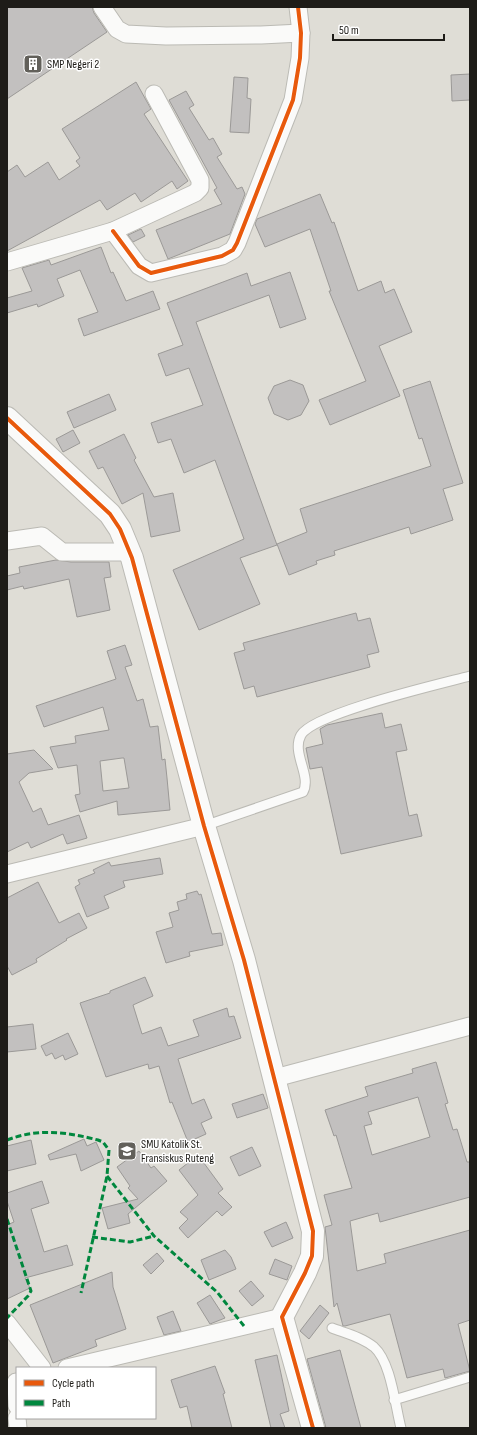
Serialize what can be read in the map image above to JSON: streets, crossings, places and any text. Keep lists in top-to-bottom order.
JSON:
{
  "places": {
    "building": ["SMP Negeri 2"],
    "school or university": ["SMU Katolik St. Fransiskus Ruteng"]
  },
  "legend": ["Cycle path", "Path"],
  "scale_bar": "50 m"
}
